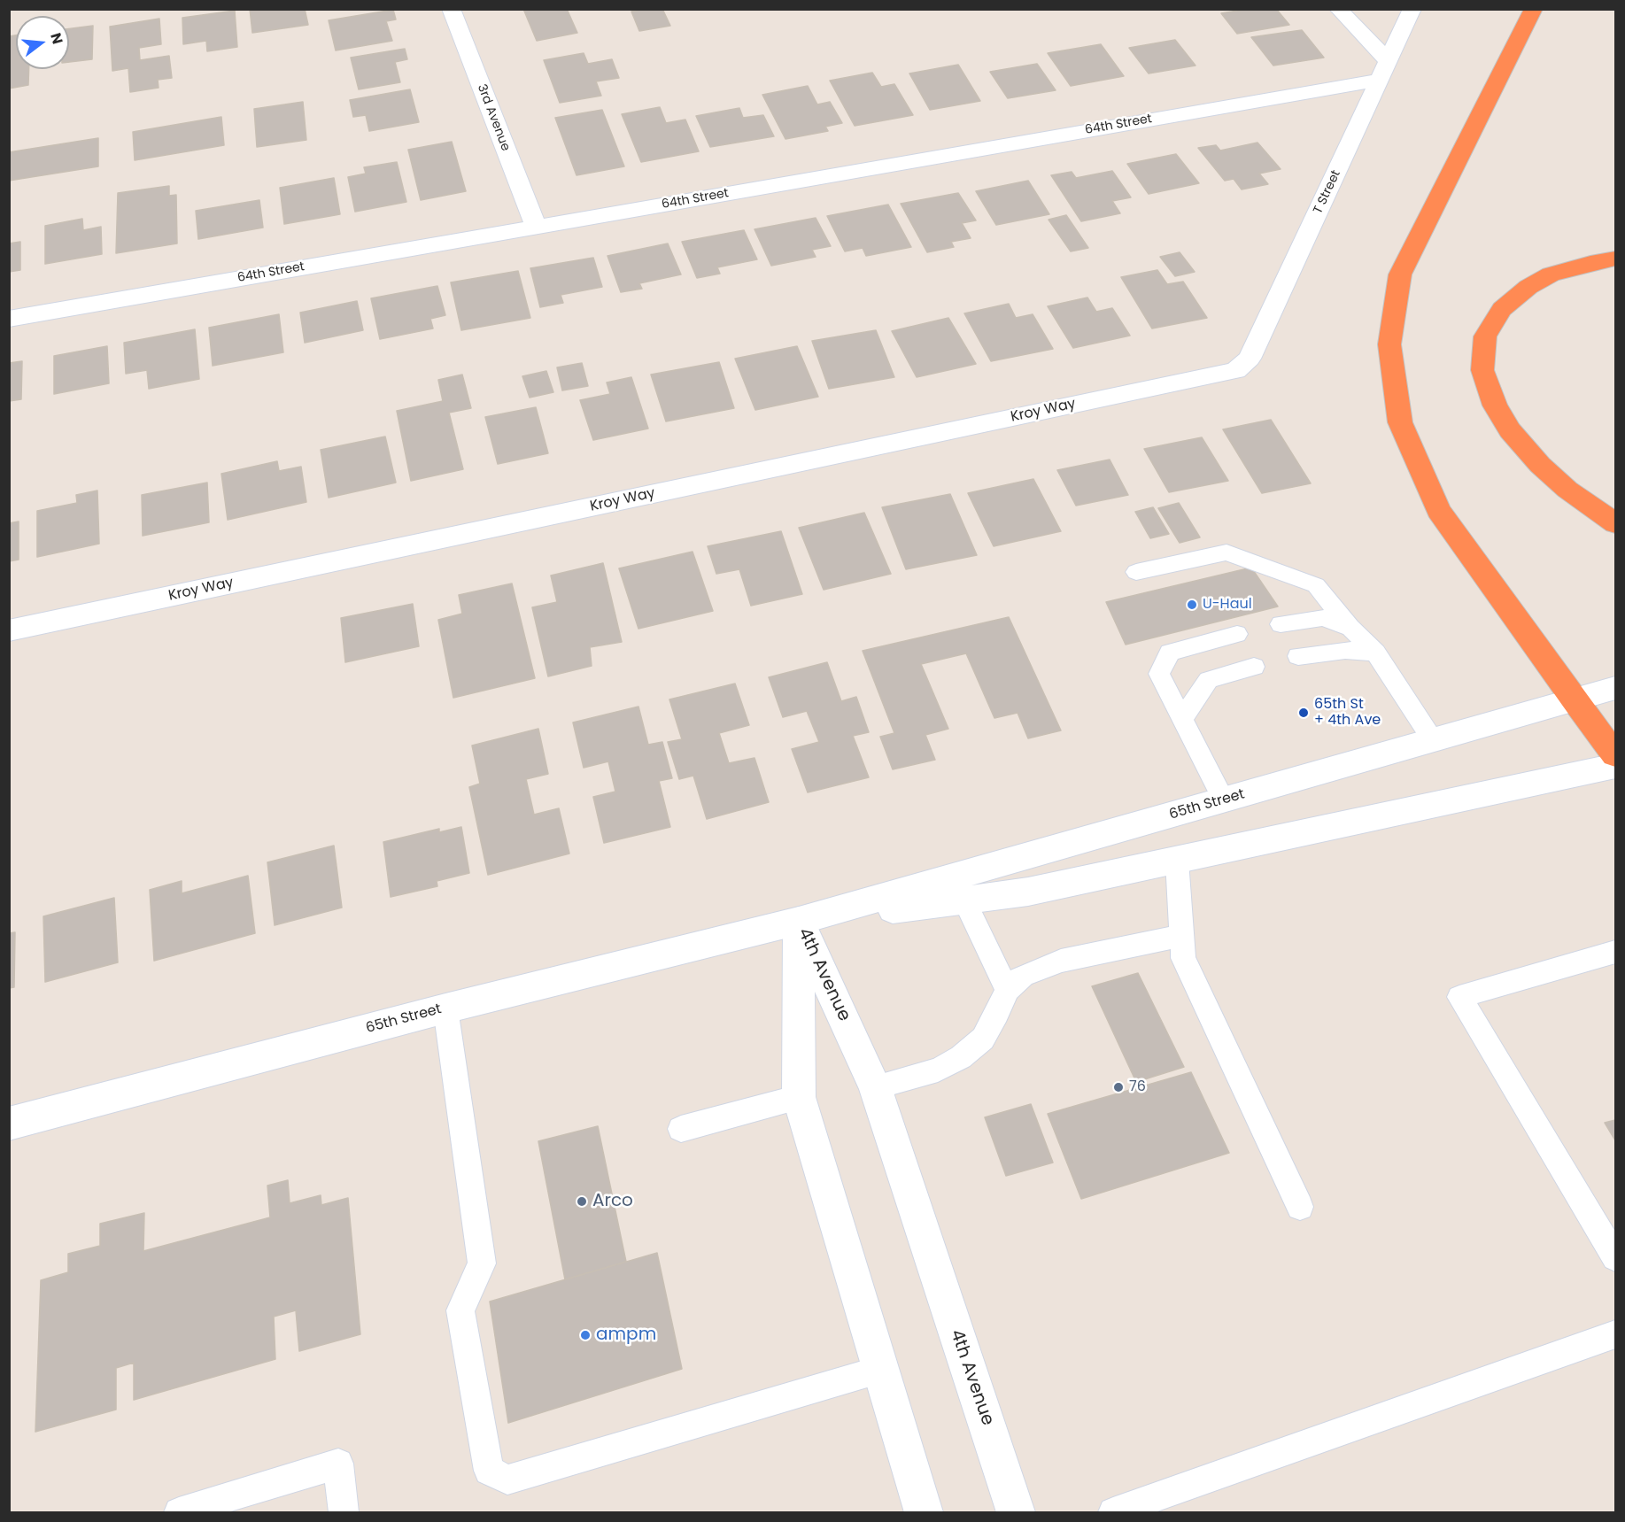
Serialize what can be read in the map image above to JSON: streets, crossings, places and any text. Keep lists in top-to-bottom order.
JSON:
{
  "streets": {
    "street": [
      "3rd Avenue",
      "64th Street",
      "T Street",
      "Kroy Way",
      "65th Street",
      "4th Avenue"
    ]
  },
  "crossings": [
    ["3rd Avenue", "64th Street"],
    ["64th Street", "T Street"],
    ["T Street", "Kroy Way"],
    ["65th Street", "4th Avenue"]
  ],
  "places": [
    "U-Haul",
    "65th St + 4th Ave",
    "76",
    "Arco",
    "ampm"
  ],
  "north": "right"
}
